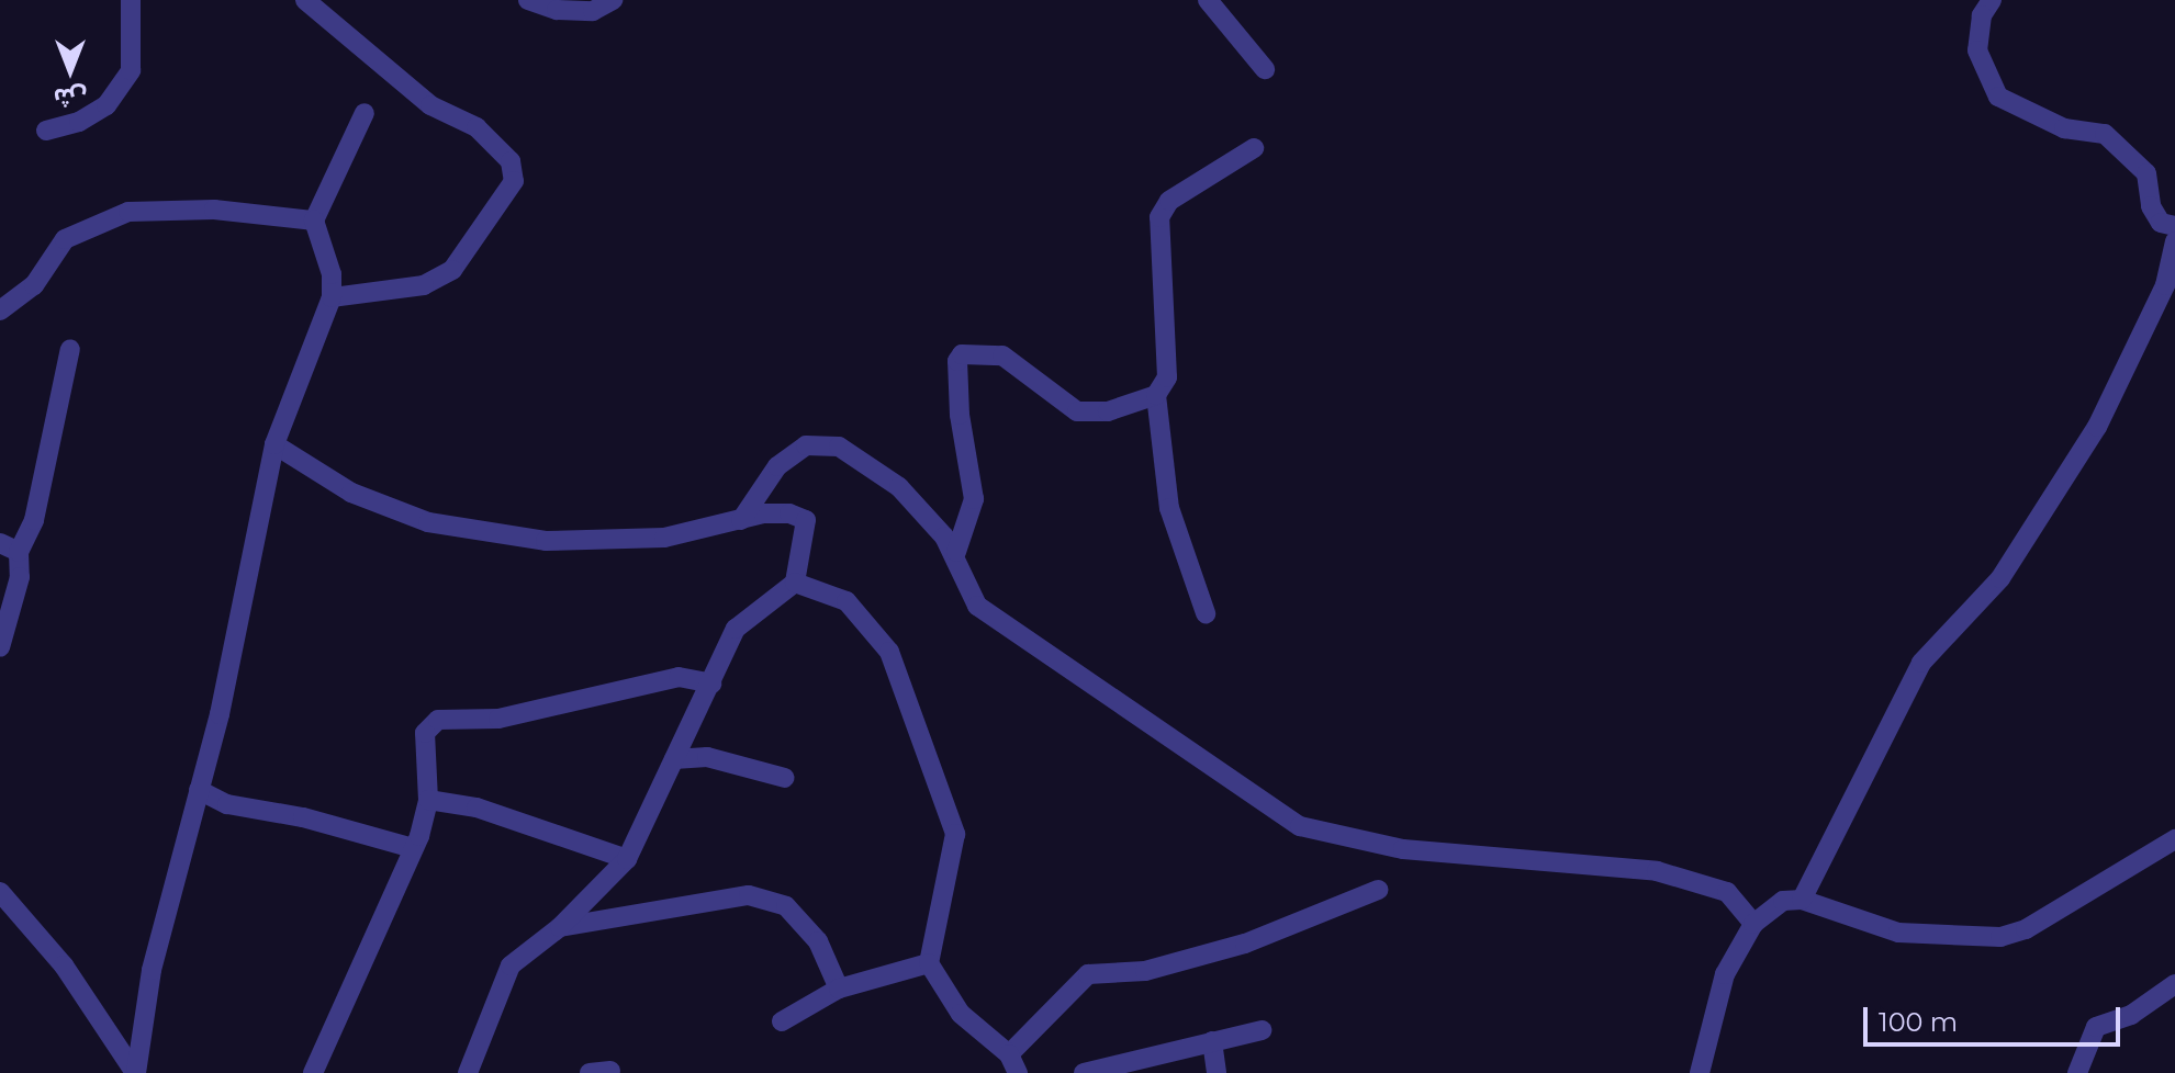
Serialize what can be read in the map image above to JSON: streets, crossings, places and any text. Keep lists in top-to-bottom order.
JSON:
{
  "scale_bar": "100 m",
  "north": "bottom"
}
